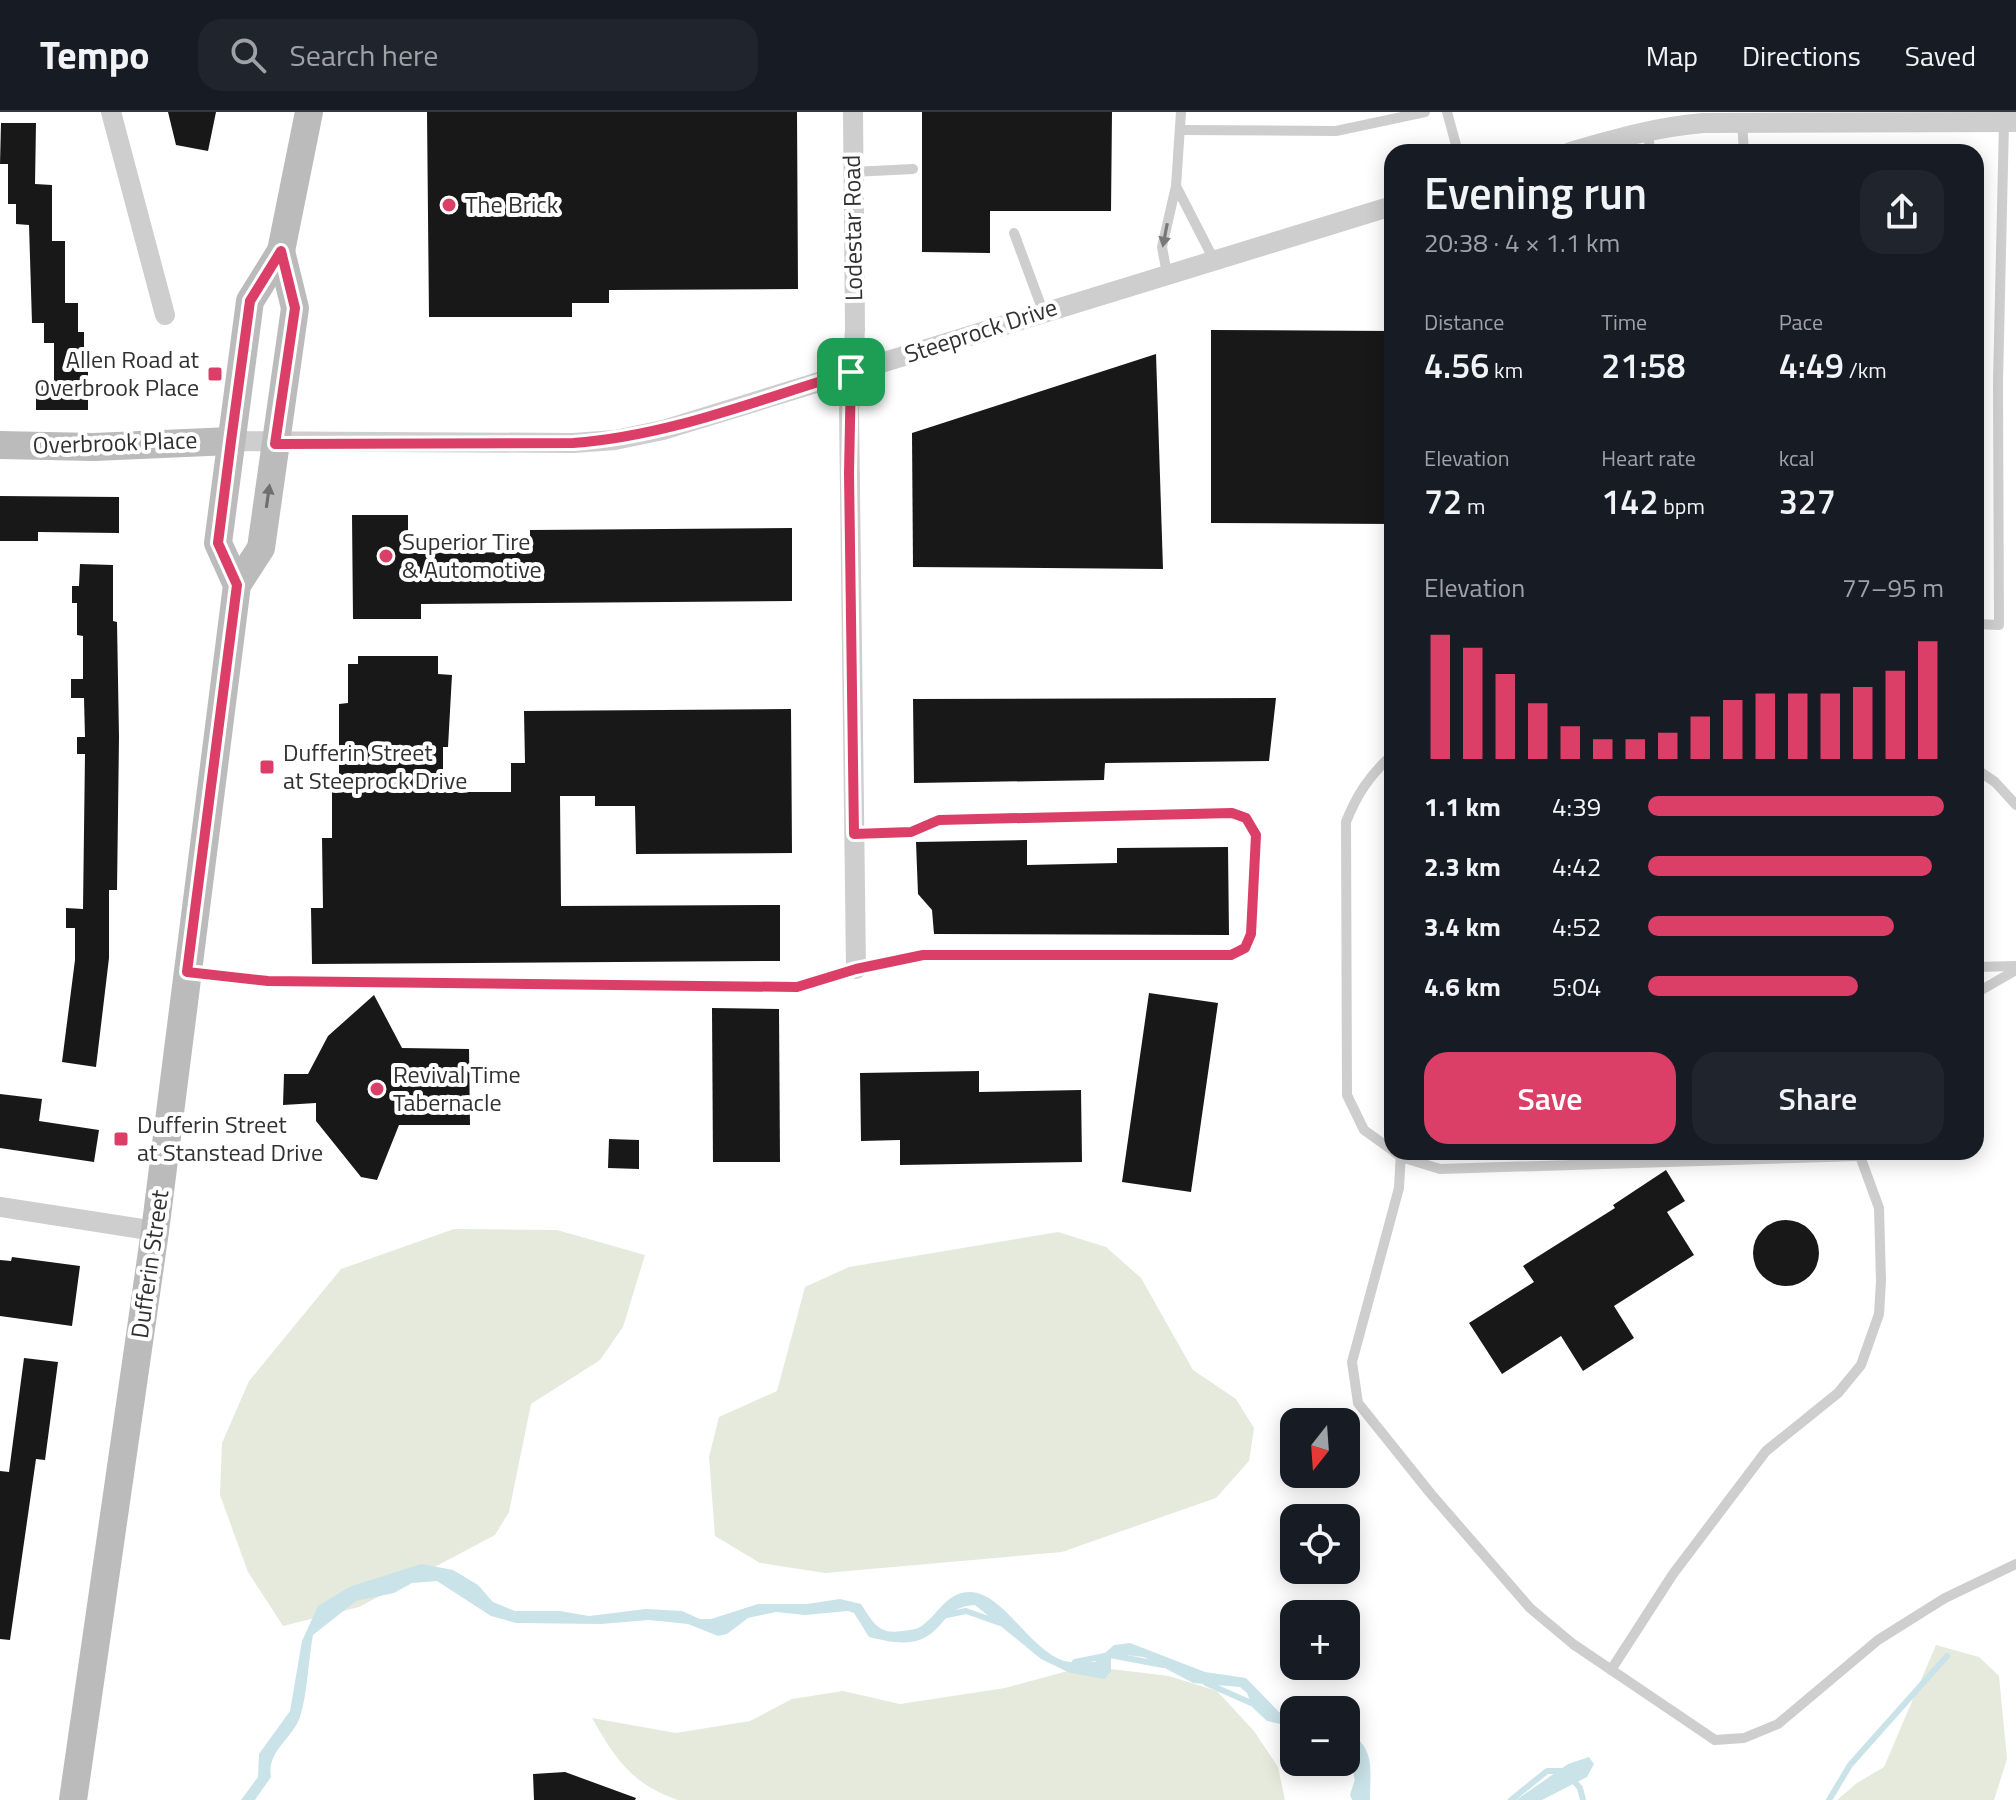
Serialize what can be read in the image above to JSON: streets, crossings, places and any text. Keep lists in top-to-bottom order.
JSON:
{
  "streets": {
    "main road": ["Overbrook Place", "Dufferin Street"],
    "street": ["Lodestar Road", "Steeprock Drive"]
  },
  "crossings": [
    ["Lodestar Road", "Steeprock Drive"],
    ["Steeprock Drive", "Overbrook Place"],
    ["Steeprock Drive", "Dufferin Street"],
    ["Overbrook Place", "Dufferin Street"]
  ],
  "places": {
    "other": ["The Brick", "Superior Tire & Automotive", "Revival Time Tabernacle"],
    "transit": ["Allen Road at Overbrook Place", "Dufferin Street at Steeprock Drive", "Dufferin Street at Stanstead Drive"]
  },
  "north": "bottom",
  "page": {
    "header": "Tempo",
    "search": "Search here",
    "nav": ["Map", "Directions", "Saved"],
    "heading": ["Evening run", "20:38 · 4 × 1.1 km"],
    "stats": [
      ["Distance", "4.56 km"],
      ["Time", "21:58"],
      ["Pace", "4:49 /km"],
      ["Elevation", "72 m"],
      ["Heart rate", "142 bpm"],
      ["kcal", "327"]
    ],
    "chart": ["Elevation", "77–95 m"],
    "list": [
      {
        "name": "1.1 km",
        "note": "4:39"
      },
      {
        "name": "2.3 km",
        "note": "4:42"
      },
      {
        "name": "3.4 km",
        "note": "4:52"
      },
      {
        "name": "4.6 km",
        "note": "5:04"
      }
    ],
    "buttons": ["Save", "Share"],
    "map_buttons": ["+", "−"]
  }
}
